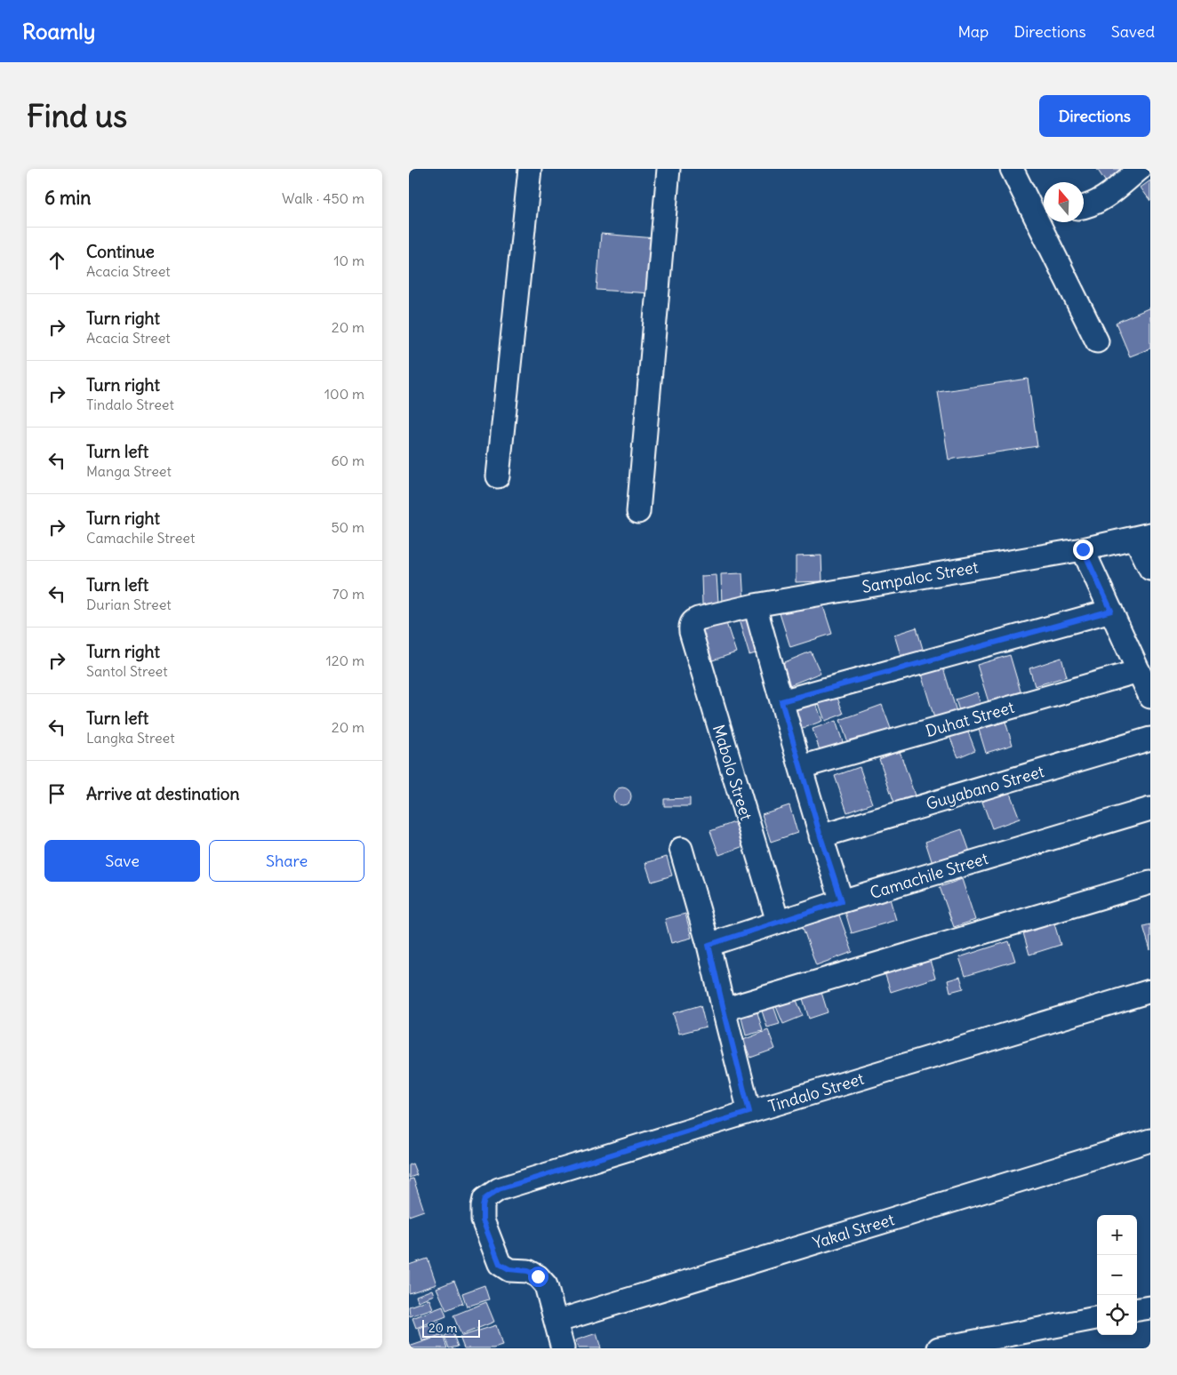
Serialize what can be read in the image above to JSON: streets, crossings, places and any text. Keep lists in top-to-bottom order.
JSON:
{
  "streets": {
    "street": [
      "Sampaloc Street",
      "Duhat Street",
      "Mabolo Street",
      "Guyabano Street",
      "Camachile Street",
      "Tindalo Street",
      "Yakal Street"
    ]
  },
  "crossings": [
    ["Sampaloc Street", "Mabolo Street"],
    ["Mabolo Street", "Camachile Street"],
    ["Tindalo Street", "Yakal Street"]
  ],
  "scale_bar": "20 m",
  "north": "top",
  "page": {
    "header": "Roamly",
    "nav": ["Map", "Directions", "Saved"],
    "buttons": [
      "Directions",
      ["Save", "Share"]
    ],
    "title": "Find us",
    "heading": ["6 min", "Walk · 450 m"],
    "list": [
      ["Continue", "Acacia Street", "10 m"],
      ["Turn right", "Acacia Street", "20 m"],
      ["Turn right", "Tindalo Street", "100 m"],
      ["Turn left", "Manga Street", "60 m"],
      ["Turn right", "Camachile Street", "50 m"],
      ["Turn left", "Durian Street", "70 m"],
      ["Turn right", "Santol Street", "120 m"],
      ["Turn left", "Langka Street", "20 m"],
      "Arrive at destination"
    ],
    "map_buttons": ["+", "−"],
    "scale": "20 m"
  }
}
